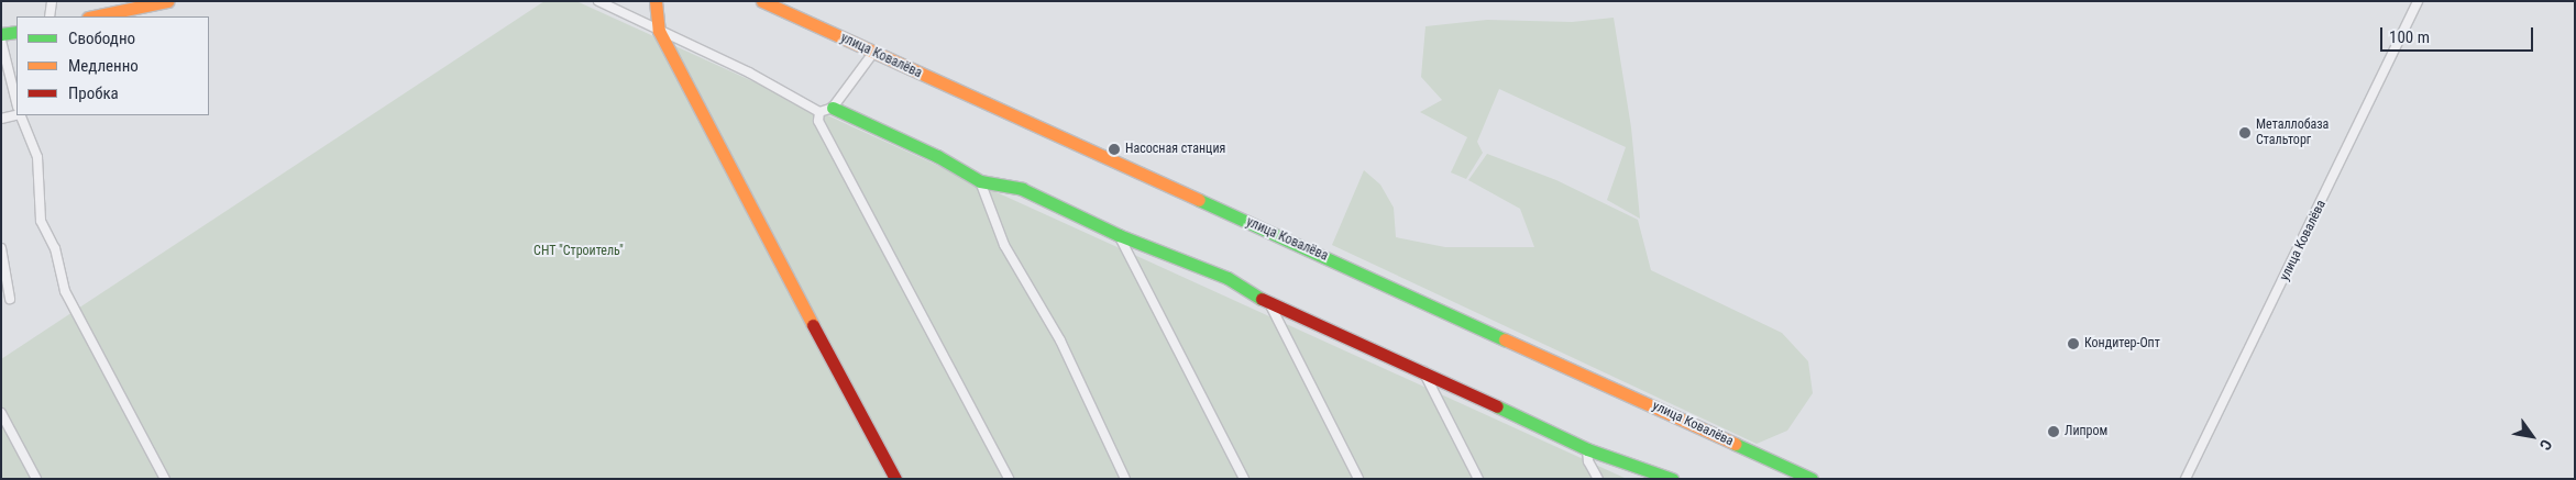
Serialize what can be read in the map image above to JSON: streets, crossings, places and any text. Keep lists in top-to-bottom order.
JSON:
{
  "streets": {
    "street": ["улица Ковалёва"]
  },
  "parks": ["СНТ \"Строитель\""],
  "places": [
    "Металлобаза Стальторг",
    "Насосная станция",
    "Кондитер-Опт",
    "Липром"
  ],
  "legend": ["Свободно", "Медленно", "Пробка"],
  "scale_bar": "100 m",
  "north": "bottom right"
}
